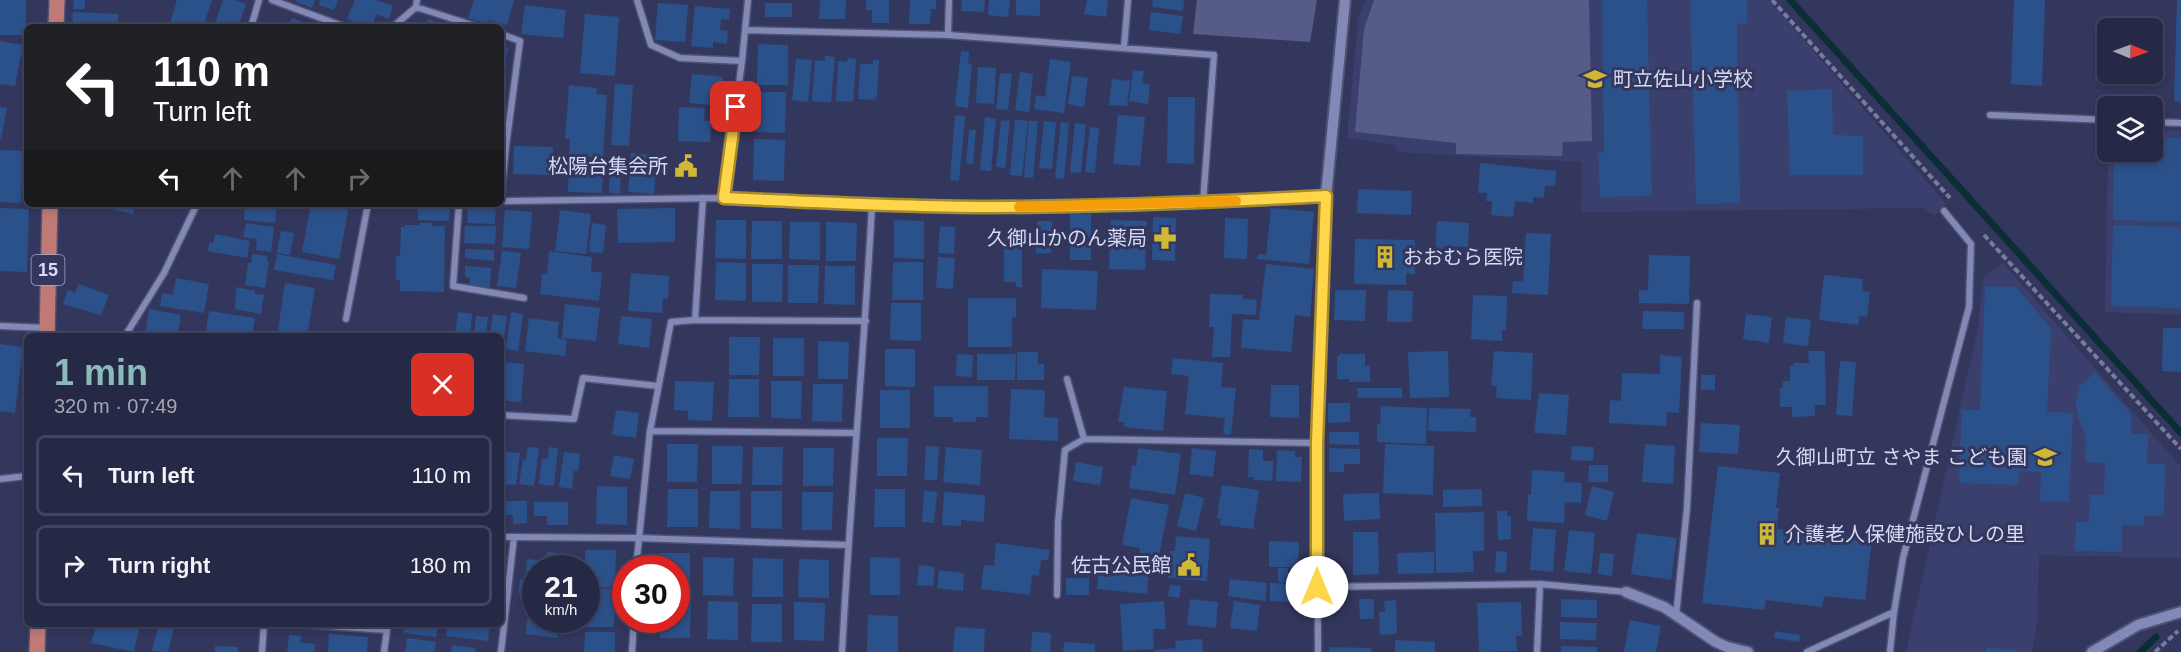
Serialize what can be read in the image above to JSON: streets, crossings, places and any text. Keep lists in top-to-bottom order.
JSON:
{
  "streets": {
    "main road": ["15"]
  },
  "places": {
    "school or university": ["町立佐山小学校", "久御山町立 さやま こども園"],
    "public building": ["松陽台集会所", "佐古公民館"],
    "pharmacy": ["久御山かのん薬局"],
    "building": ["おおむら医院", "介護老人保健施設ひしの里"]
  },
  "north": "right",
  "page": {
    "turn": ["110 m", "Turn left"],
    "heading": ["1 min", "320 m · 07:49"],
    "list": [
      {
        "name": "Turn left",
        "value": "110 m"
      },
      {
        "name": "Turn right",
        "value": "180 m"
      }
    ],
    "speed": "21 km/h",
    "limit": "30"
  }
}
